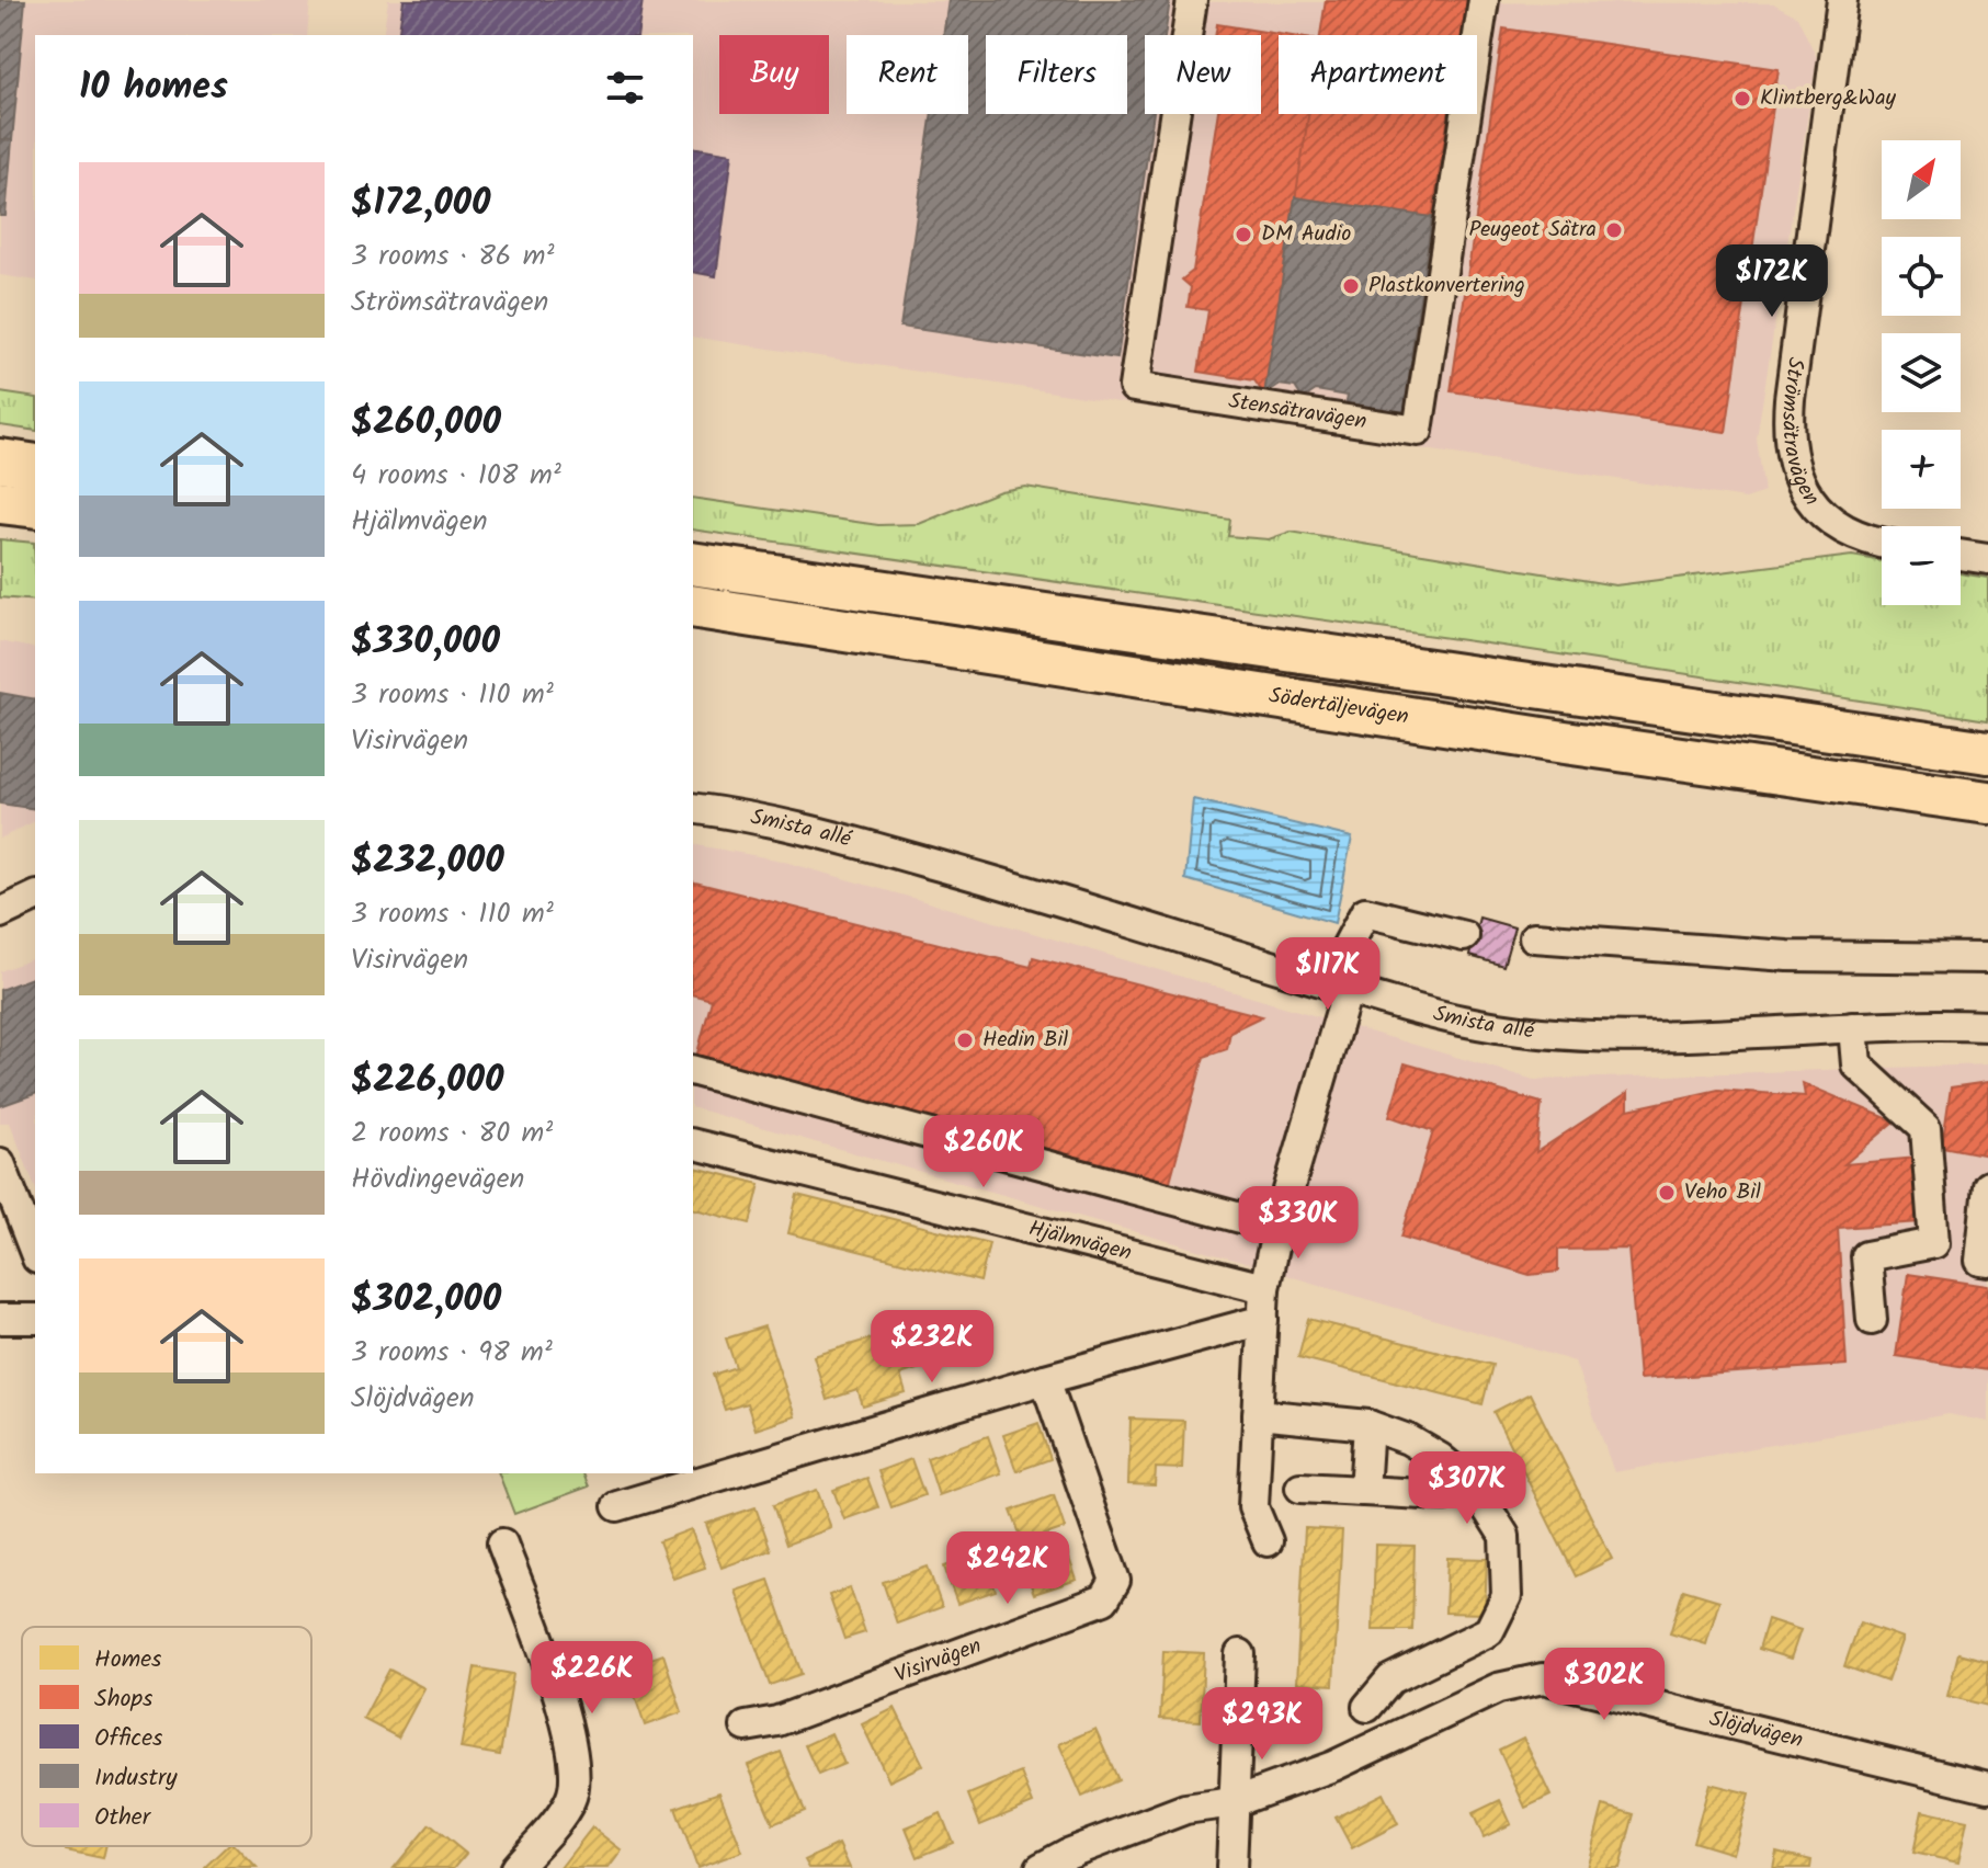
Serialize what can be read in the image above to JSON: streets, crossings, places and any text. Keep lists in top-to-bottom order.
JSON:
{
  "streets": {
    "highway": ["Södertäljevägen"],
    "street": [
      "Stensätravägen",
      "Strömsätravägen",
      "Smista allé",
      "Hjälmvägen",
      "Visirvägen",
      "Slöjdvägen"
    ]
  },
  "places": [
    "Klintberg&Way",
    "Peugeot Sätra",
    "DM Audio",
    "Plastkonvertering",
    "Hedin Bil",
    "Veho Bil"
  ],
  "legend": [
    "Homes",
    "Shops",
    "Offices",
    "Industry",
    "Other"
  ],
  "north": "top right",
  "page": {
    "chip": [
      "Buy",
      "Rent",
      "Filters",
      "New",
      "Apartment"
    ],
    "heading": "10 homes",
    "map_buttons": ["+", "−"],
    "list": [
      {
        "name": "$172,000",
        "note": "3 rooms · 86 m² · Strömsätravägen"
      },
      {
        "name": "$260,000",
        "note": "4 rooms · 108 m² · Hjälmvägen"
      },
      {
        "name": "$330,000",
        "note": "3 rooms · 110 m² · Visirvägen"
      },
      {
        "name": "$232,000",
        "note": "3 rooms · 110 m² · Visirvägen"
      },
      {
        "name": "$226,000",
        "note": "2 rooms · 80 m² · Hövdingevägen"
      },
      {
        "name": "$302,000",
        "note": "3 rooms · 98 m² · Slöjdvägen"
      }
    ],
    "price": [
      "$172K",
      "$117K",
      "$260K",
      "$330K",
      "$232K",
      "$307K",
      "$242K",
      "$226K",
      "$302K",
      "$293K"
    ]
  }
}
